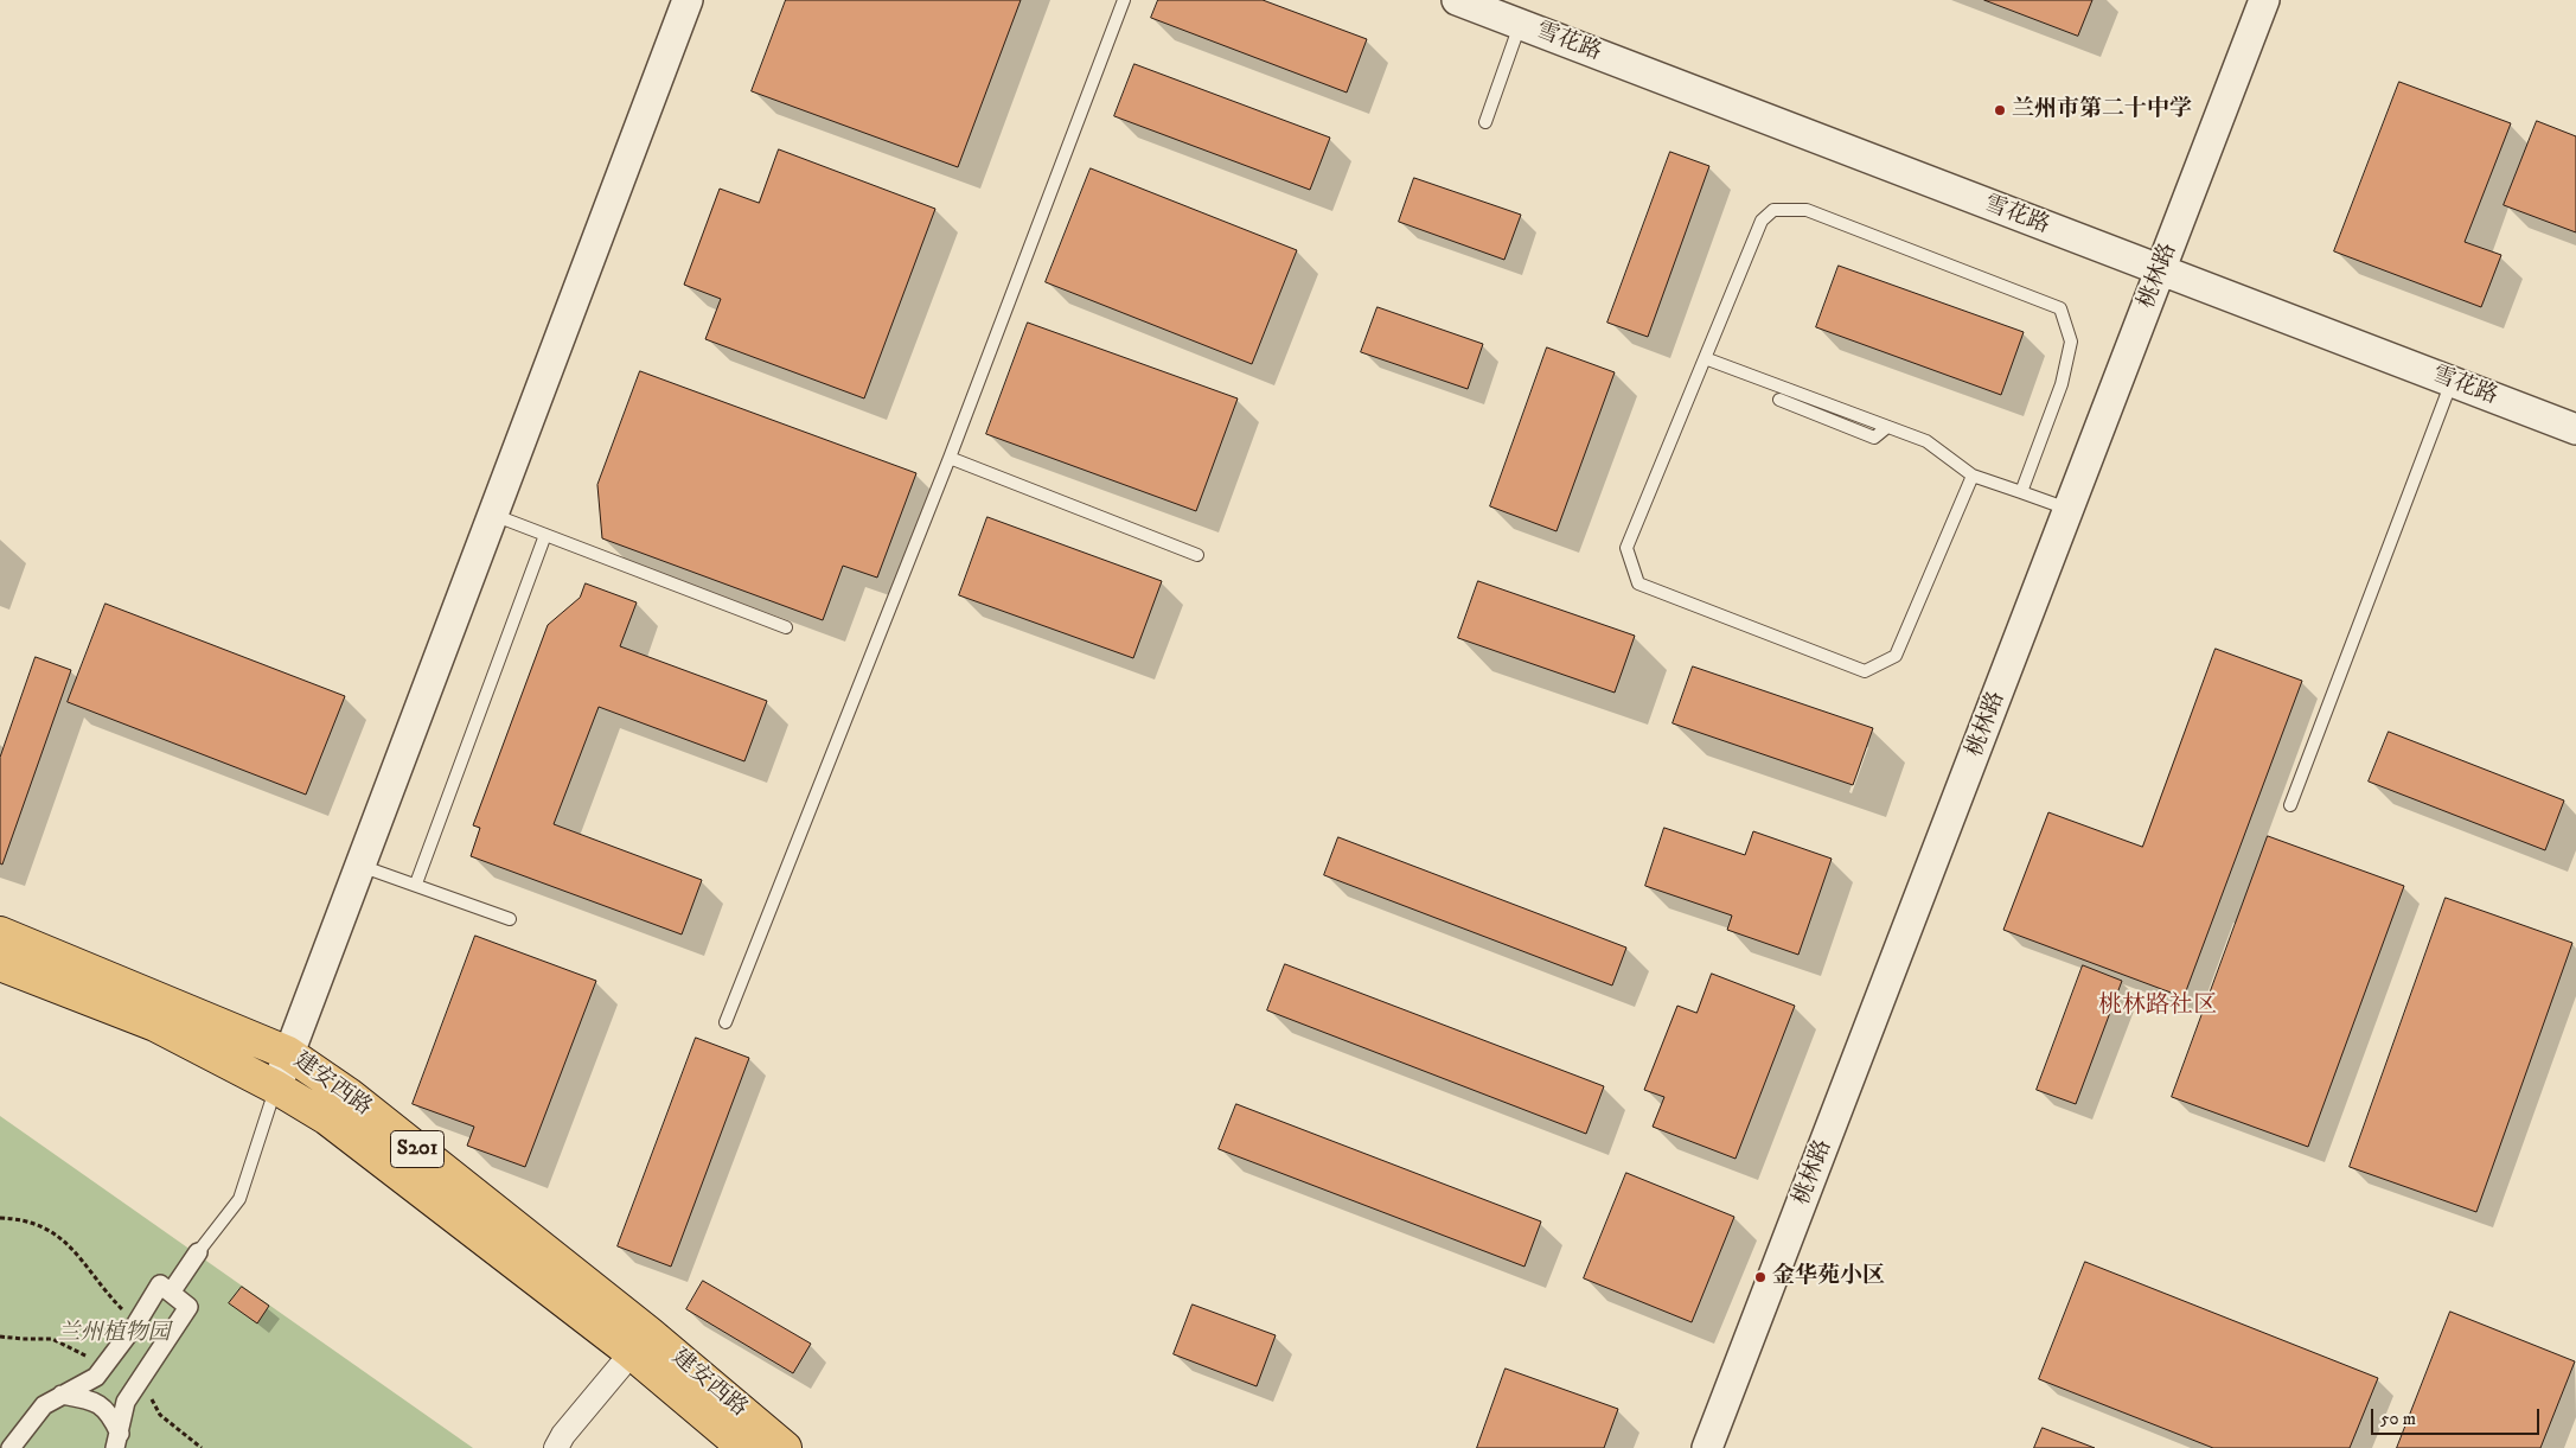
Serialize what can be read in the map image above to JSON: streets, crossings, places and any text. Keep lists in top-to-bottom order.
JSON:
{
  "streets": {
    "main road": ["建安西路", "S201"],
    "street": ["雪花路", "桃林路"]
  },
  "crossings": [
    ["雪花路", "桃林路"]
  ],
  "districts": ["桃林路社区"],
  "parks": ["兰州植物园"],
  "places": ["兰州市第二十中学", "金华苑小区"],
  "scale_bar": "50 m"
}
